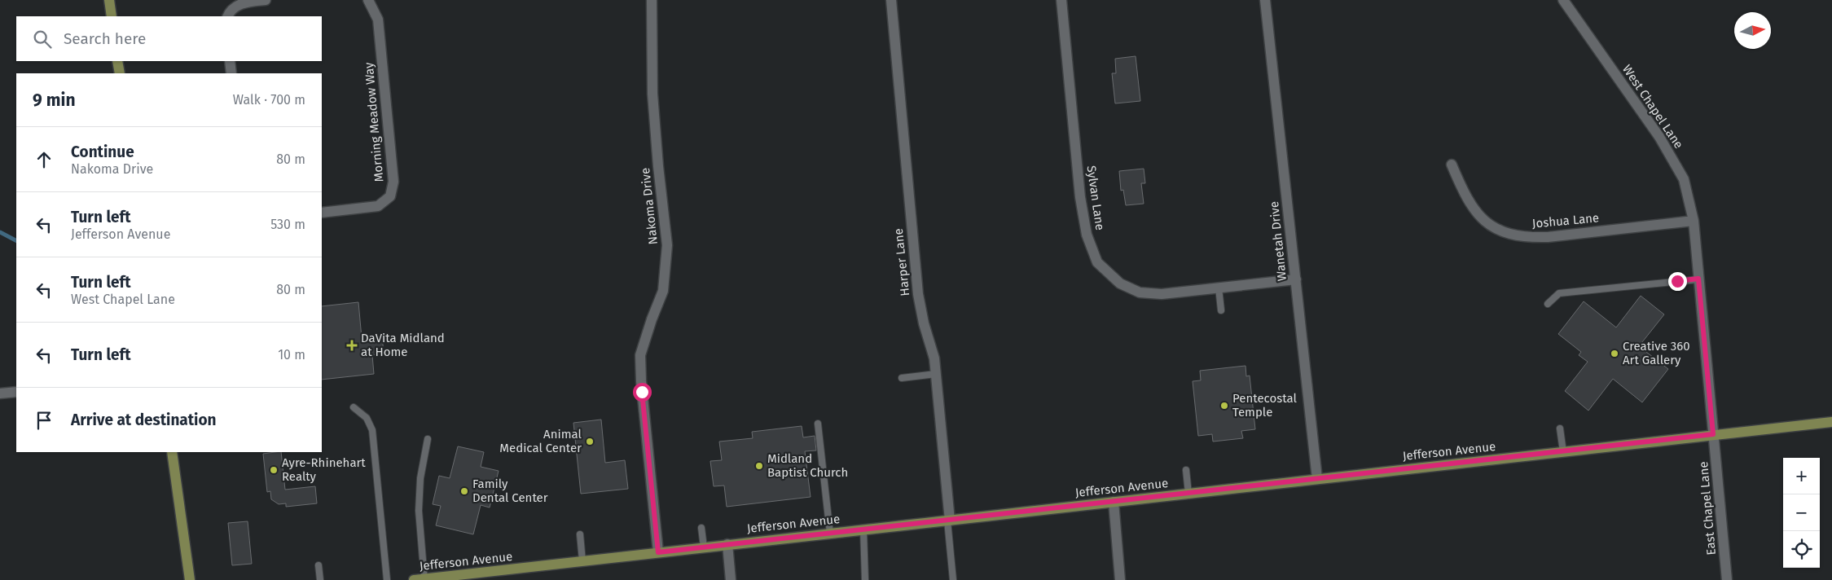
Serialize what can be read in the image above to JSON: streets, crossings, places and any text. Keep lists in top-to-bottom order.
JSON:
{
  "streets": {
    "street": [
      "West Chapel Lane",
      "Morning Meadow Way",
      "Sylvan Lane",
      "Nakoma Drive",
      "Joshua Lane",
      "Wanetah Drive",
      "Harper Lane",
      "Jefferson Avenue",
      "East Chapel Lane"
    ]
  },
  "crossings": [
    ["West Chapel Lane", "Joshua Lane"],
    ["West Chapel Lane", "Jefferson Avenue"],
    ["West Chapel Lane", "East Chapel Lane"],
    ["Sylvan Lane", "Wanetah Drive"],
    ["Nakoma Drive", "Jefferson Avenue"],
    ["Wanetah Drive", "Jefferson Avenue"],
    ["Harper Lane", "Jefferson Avenue"],
    ["Jefferson Avenue", "East Chapel Lane"]
  ],
  "places": {
    "health": ["DaVita Midland at Home"],
    "other": [
      "Creative 360 Art Gallery",
      "Pentecostal Temple",
      "Animal Medical Center",
      "Midland Baptist Church",
      "Ayre-Rhinehart Realty",
      "Family Dental Center"
    ]
  },
  "north": "right",
  "page": {
    "search": "Search here",
    "heading": ["9 min", "Walk · 700 m"],
    "list": [
      ["Continue", "Nakoma Drive", "80 m"],
      ["Turn left", "Jefferson Avenue", "530 m"],
      ["Turn left", "West Chapel Lane", "80 m"],
      ["Turn left", "10 m"],
      "Arrive at destination"
    ],
    "map_buttons": ["+", "−"]
  }
}
